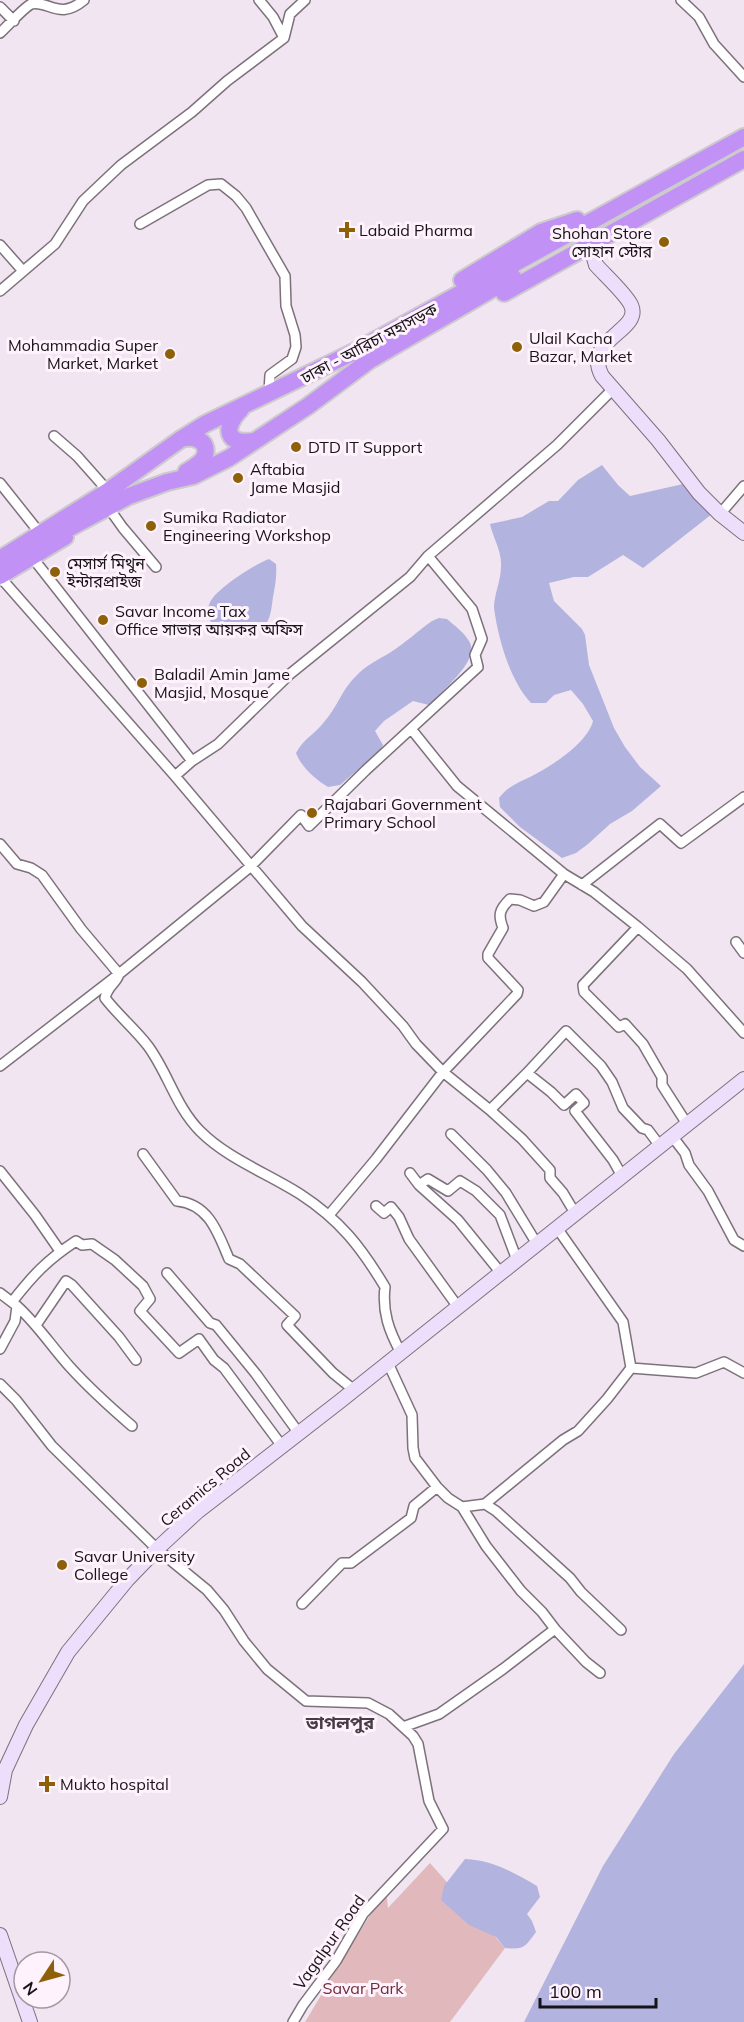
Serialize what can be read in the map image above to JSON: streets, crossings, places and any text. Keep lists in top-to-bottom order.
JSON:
{
  "streets": {
    "highway": ["ঢাকা - আরিচা মহাসড়ক"],
    "street": ["Ceramics Road", "Vagalpur Road"]
  },
  "districts": ["ভাগলপুর"],
  "parks": ["Savar Park"],
  "places": {
    "health": ["Labaid Pharma", "Mukto hospital"],
    "other": [
      "Shohan Store সোহান স্টোর",
      "Ulail Kacha Bazar, Market",
      "Mohammadia Super Market, Market",
      "DTD IT Support",
      "Aftabia Jame Masjid",
      "Sumika Radiator Engineering Workshop",
      "মেসার্স মিথুন ইন্টারপ্রাইজ",
      "Savar Income Tax Office সাভার আয়কর অফিস",
      "Baladil Amin Jame Masjid, Mosque",
      "Rajabari Government Primary School",
      "Savar University College"
    ]
  },
  "scale_bar": "100 m",
  "north": "bottom left"
}
